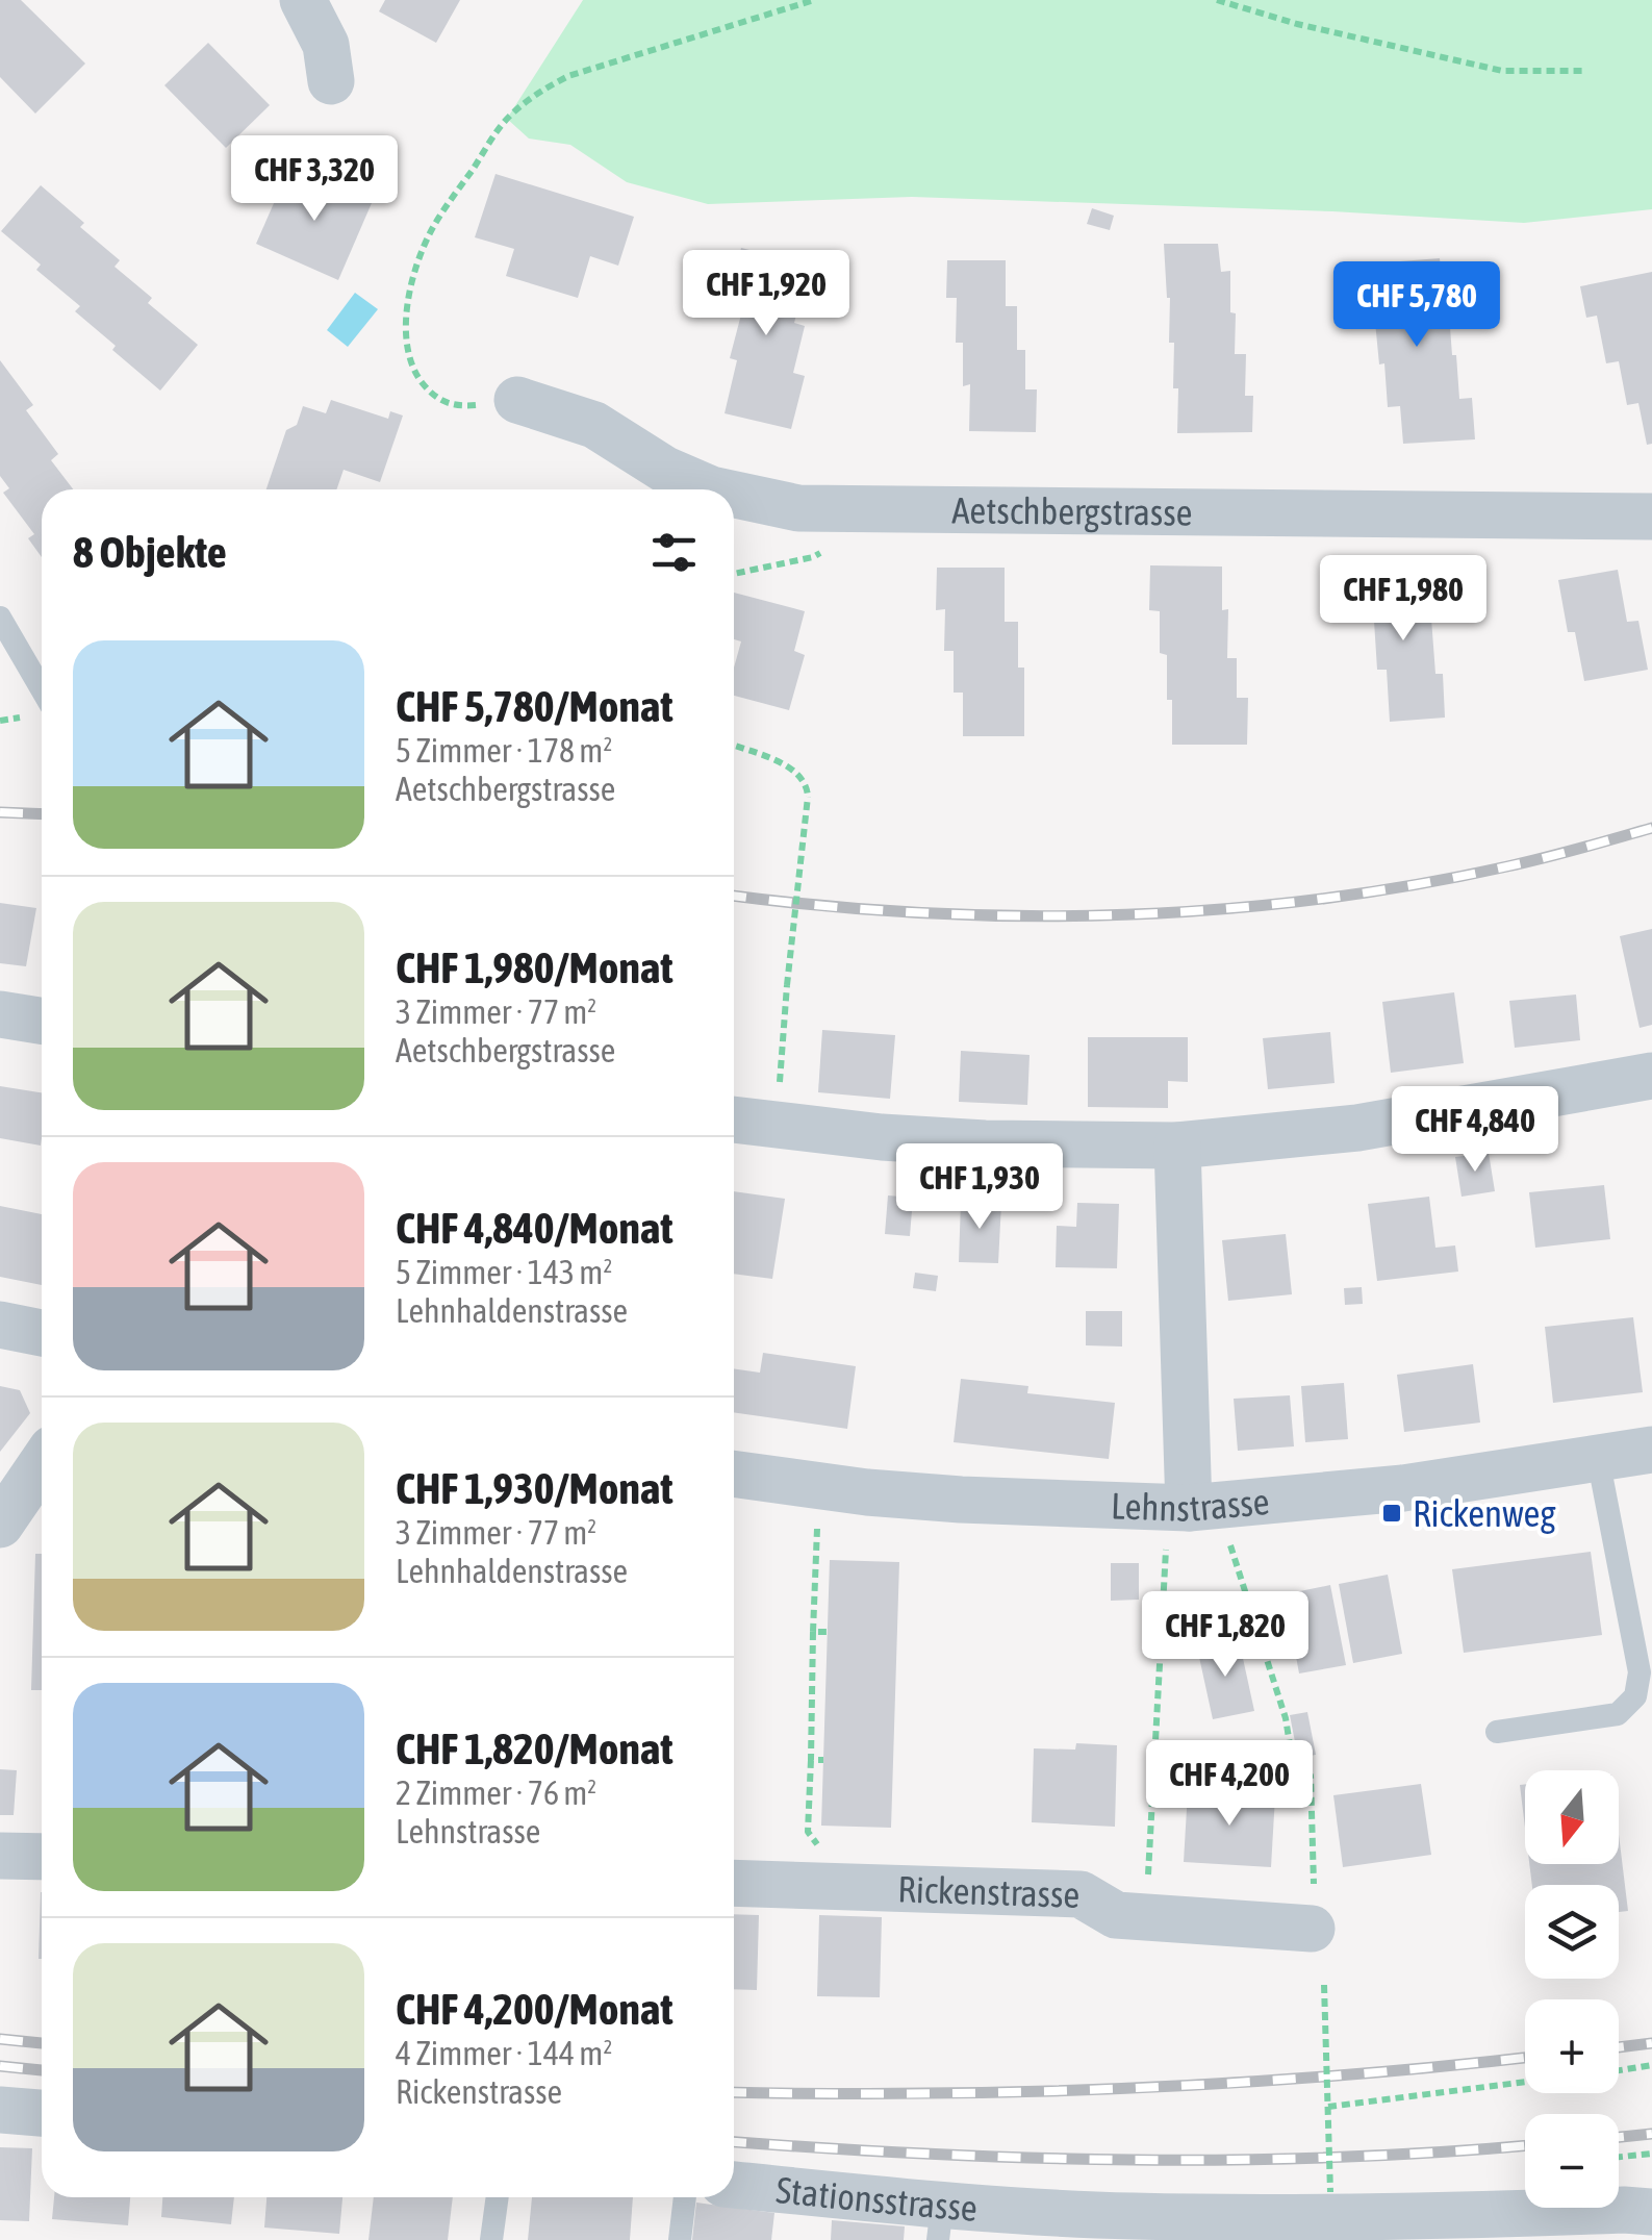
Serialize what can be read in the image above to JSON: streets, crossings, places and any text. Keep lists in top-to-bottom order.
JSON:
{
  "streets": {
    "street": [
      "Aetschbergstrasse",
      "Lehnstrasse",
      "Rickenstrasse",
      "Stationsstrasse"
    ]
  },
  "places": {
    "transit": ["Rickenweg"]
  },
  "north": "bottom",
  "page": {
    "price": [
      "CHF 3,320",
      "CHF 1,920",
      "CHF 5,780",
      "CHF 1,980",
      "CHF 4,840",
      "CHF 1,930",
      "CHF 1,820",
      "CHF 4,200"
    ],
    "heading": "8 Objekte",
    "list": [
      {
        "name": "CHF 5,780/Monat",
        "note": "5 Zimmer · 178 m² · Aetschbergstrasse"
      },
      {
        "name": "CHF 1,980/Monat",
        "note": "3 Zimmer · 77 m² · Aetschbergstrasse"
      },
      {
        "name": "CHF 4,840/Monat",
        "note": "5 Zimmer · 143 m² · Lehnhaldenstrasse"
      },
      {
        "name": "CHF 1,930/Monat",
        "note": "3 Zimmer · 77 m² · Lehnhaldenstrasse"
      },
      {
        "name": "CHF 1,820/Monat",
        "note": "2 Zimmer · 76 m² · Lehnstrasse"
      },
      {
        "name": "CHF 4,200/Monat",
        "note": "4 Zimmer · 144 m² · Rickenstrasse"
      }
    ],
    "map_buttons": ["+", "−"]
  }
}
